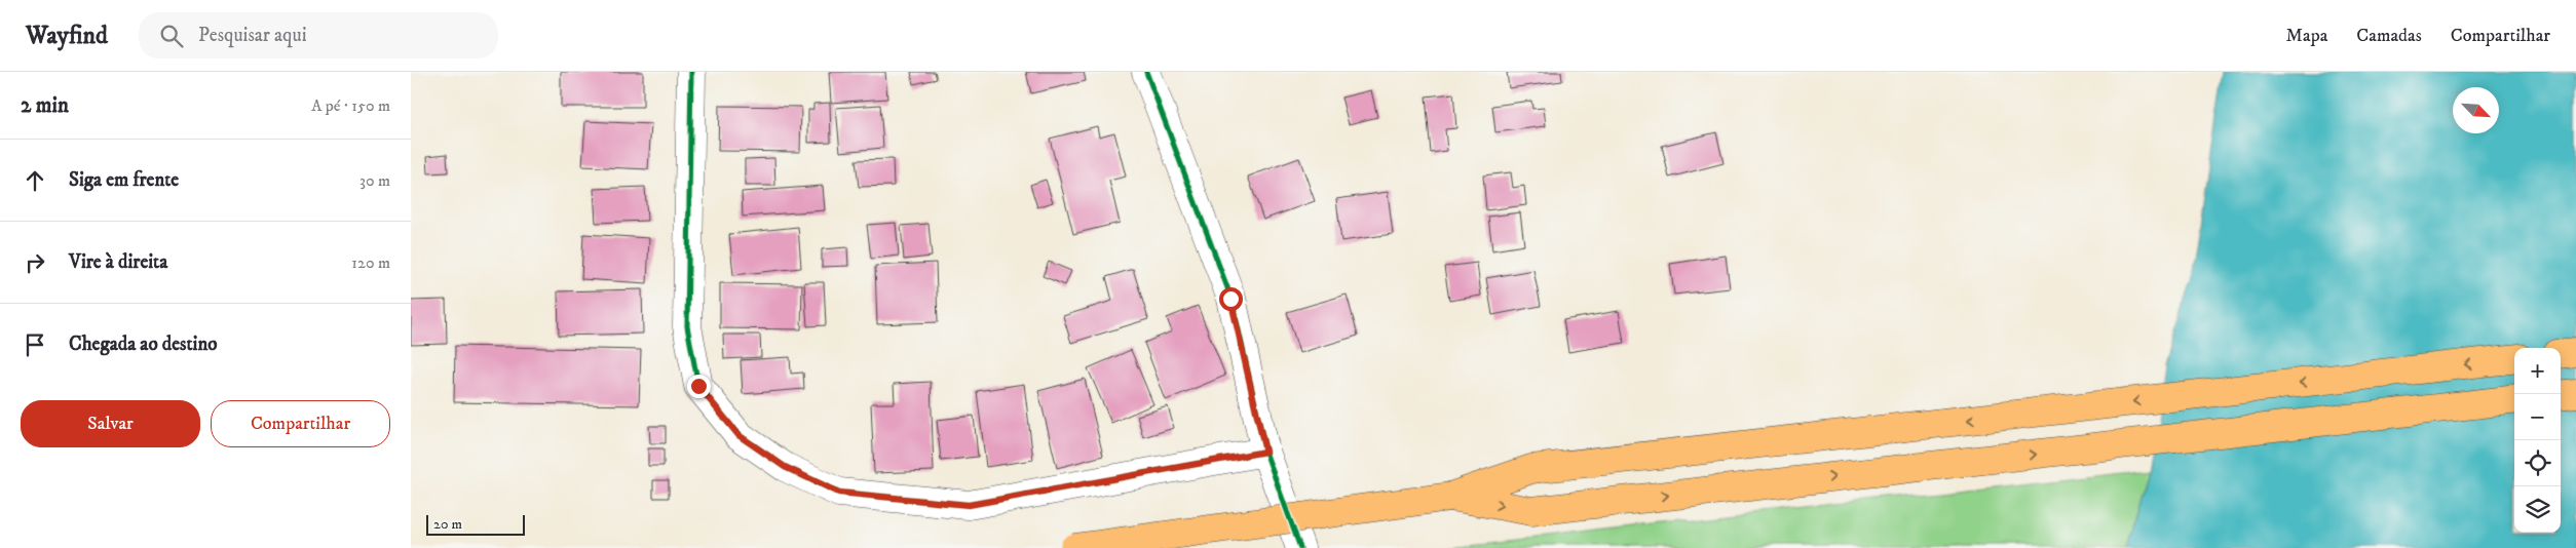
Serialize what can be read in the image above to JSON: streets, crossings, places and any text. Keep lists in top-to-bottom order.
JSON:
{
  "scale_bar": "20 m",
  "north": "bottom right",
  "page": {
    "header": "Wayfind",
    "search": "Pesquisar aqui",
    "nav": ["Mapa", "Camadas", "Compartilhar"],
    "heading": ["2 min", "A pé · 150 m"],
    "list": [
      ["Siga em frente", "30 m"],
      ["Vire à direita", "120 m"],
      "Chegada ao destino"
    ],
    "map_buttons": ["+", "−"],
    "buttons": ["Salvar", "Compartilhar"],
    "scale": "20 m"
  }
}
